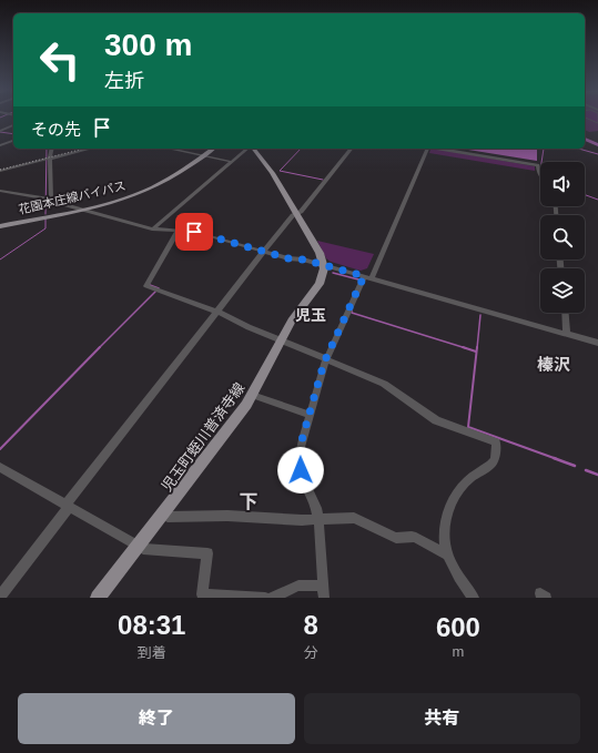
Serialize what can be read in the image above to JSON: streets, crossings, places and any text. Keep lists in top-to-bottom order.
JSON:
{
  "streets": {
    "main road": ["花園本庄線バイパス", "児玉町蛭川普済寺線"]
  },
  "districts": ["児玉", "榛沢", "下"],
  "page": {
    "turn": ["300 m", "左折"],
    "then": "その先",
    "eta": [
      "08:31",
      "到着",
      "8",
      "分",
      "600",
      "m"
    ],
    "buttons": ["終了", "共有"]
  }
}
